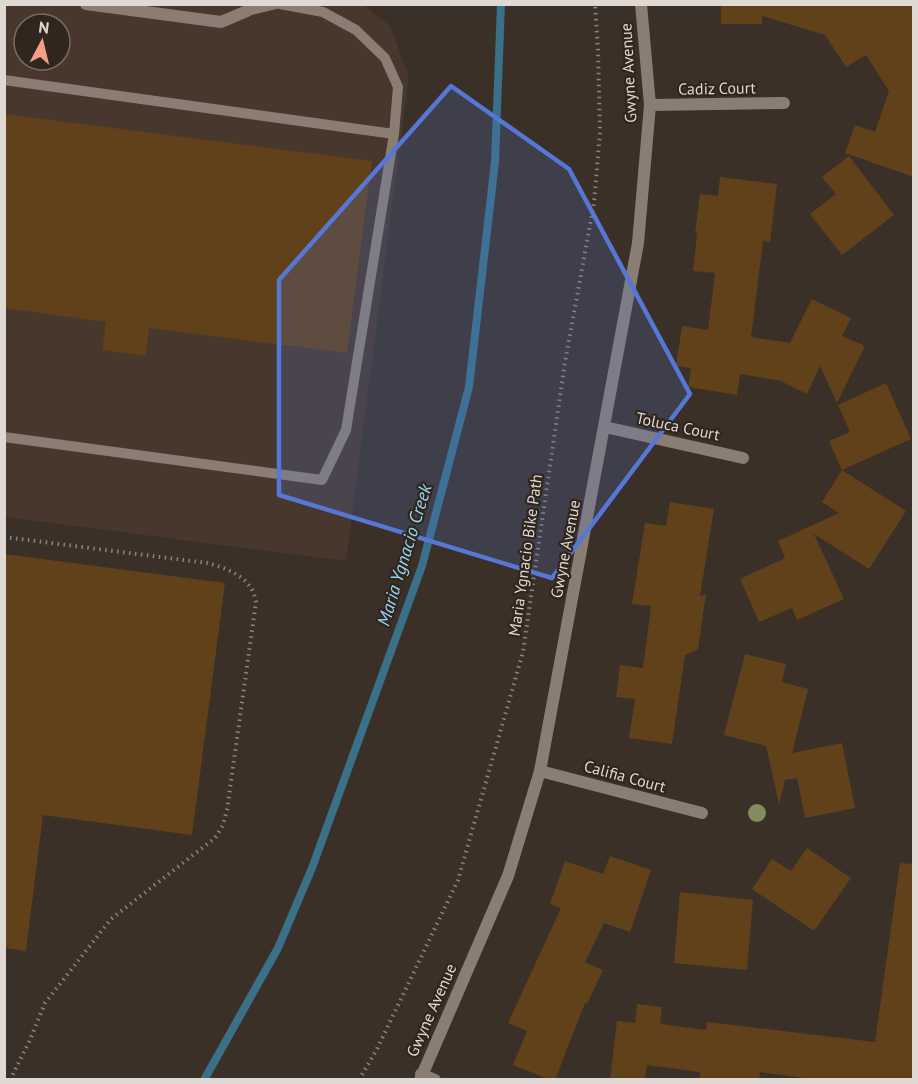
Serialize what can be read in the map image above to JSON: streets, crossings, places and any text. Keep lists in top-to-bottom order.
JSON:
{
  "streets": {
    "street": [
      "Gwyne Avenue",
      "Cadiz Court",
      "Toluca Court",
      "Califia Court"
    ],
    "path": ["Maria Ygnacio Bike Path"]
  },
  "crossings": [
    ["Gwyne Avenue", "Cadiz Court"],
    ["Gwyne Avenue", "Toluca Court"],
    ["Gwyne Avenue", "Califia Court"]
  ],
  "water": ["Maria Ygnacio Creek"],
  "north": "top"
}
